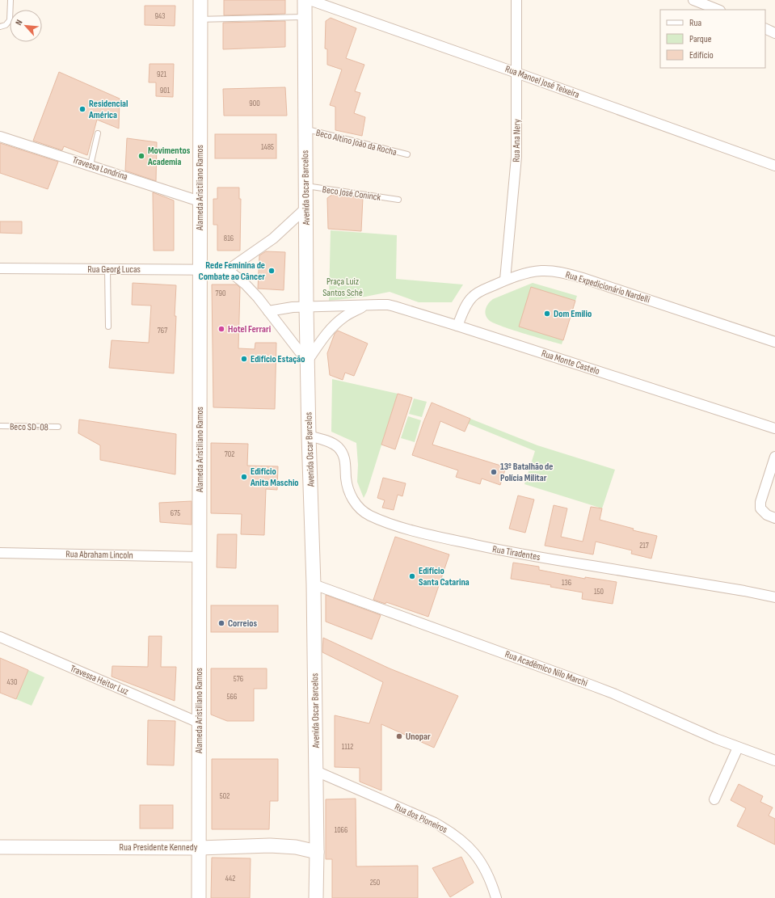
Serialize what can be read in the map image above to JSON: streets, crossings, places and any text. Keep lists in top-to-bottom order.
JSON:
{
  "streets": {
    "main road": ["Alameda Aristiliano Ramos", "Avenida Oscar Barcelos", "Rua Presidente Kennedy"],
    "street": [
      "Rua Manoel José Teixeira",
      "Rua Ana Nery",
      "Travessa Londrina",
      "Rua Georg Lucas",
      "Rua Expedicionário Nardelli",
      "Rua Monte Castelo",
      "Rua Tiradentes",
      "Rua Abraham Lincoln",
      "Rua Acadêmico Nilo Marchi",
      "Travessa Heitor Luz",
      "Rua dos Pioneiros"
    ],
    "lane": ["Beco Altino João da Rocha", "Beco José Coninck", "Beco SD-08"]
  },
  "crossings": [
    ["Rua Manoel José Teixeira", "Rua Ana Nery"],
    ["Rua Ana Nery", "Rua Expedicionário Nardelli"],
    ["Beco Altino João da Rocha", "Avenida Oscar Barcelos"],
    ["Travessa Londrina", "Alameda Aristiliano Ramos"],
    ["Alameda Aristiliano Ramos", "Rua Georg Lucas"],
    ["Alameda Aristiliano Ramos", "Rua Abraham Lincoln"],
    ["Alameda Aristiliano Ramos", "Travessa Heitor Luz"],
    ["Alameda Aristiliano Ramos", "Rua Presidente Kennedy"],
    ["Avenida Oscar Barcelos", "Beco José Coninck"],
    ["Avenida Oscar Barcelos", "Rua Monte Castelo"],
    ["Avenida Oscar Barcelos", "Rua Tiradentes"],
    ["Avenida Oscar Barcelos", "Rua Acadêmico Nilo Marchi"],
    ["Avenida Oscar Barcelos", "Rua dos Pioneiros"],
    ["Avenida Oscar Barcelos", "Rua Presidente Kennedy"],
    ["Rua Expedicionário Nardelli", "Rua Monte Castelo"]
  ],
  "parks": ["Praça Luiz Santos Sché"],
  "places": [
    "Residencial América",
    "Movimentos Academia",
    "Rede Feminina de Combate ao Câncer",
    "Dom Emilio",
    "Hotel Ferrari",
    "Edifício Estação",
    "13º Batalhão de Polícia Militar",
    "Edifício Anita Maschio",
    "Edifício Santa Catarina",
    "Correios",
    "Unopar"
  ],
  "house_numbers": [
    "943",
    "921",
    "901",
    "900",
    "1485",
    "816",
    "790",
    "767",
    "702",
    "675",
    "217",
    "136",
    "150",
    "576",
    "430",
    "566",
    "1112",
    "502",
    "1066",
    "442",
    "250"
  ],
  "legend": ["Rua", "Parque", "Edifício"],
  "north": "top left"
}
